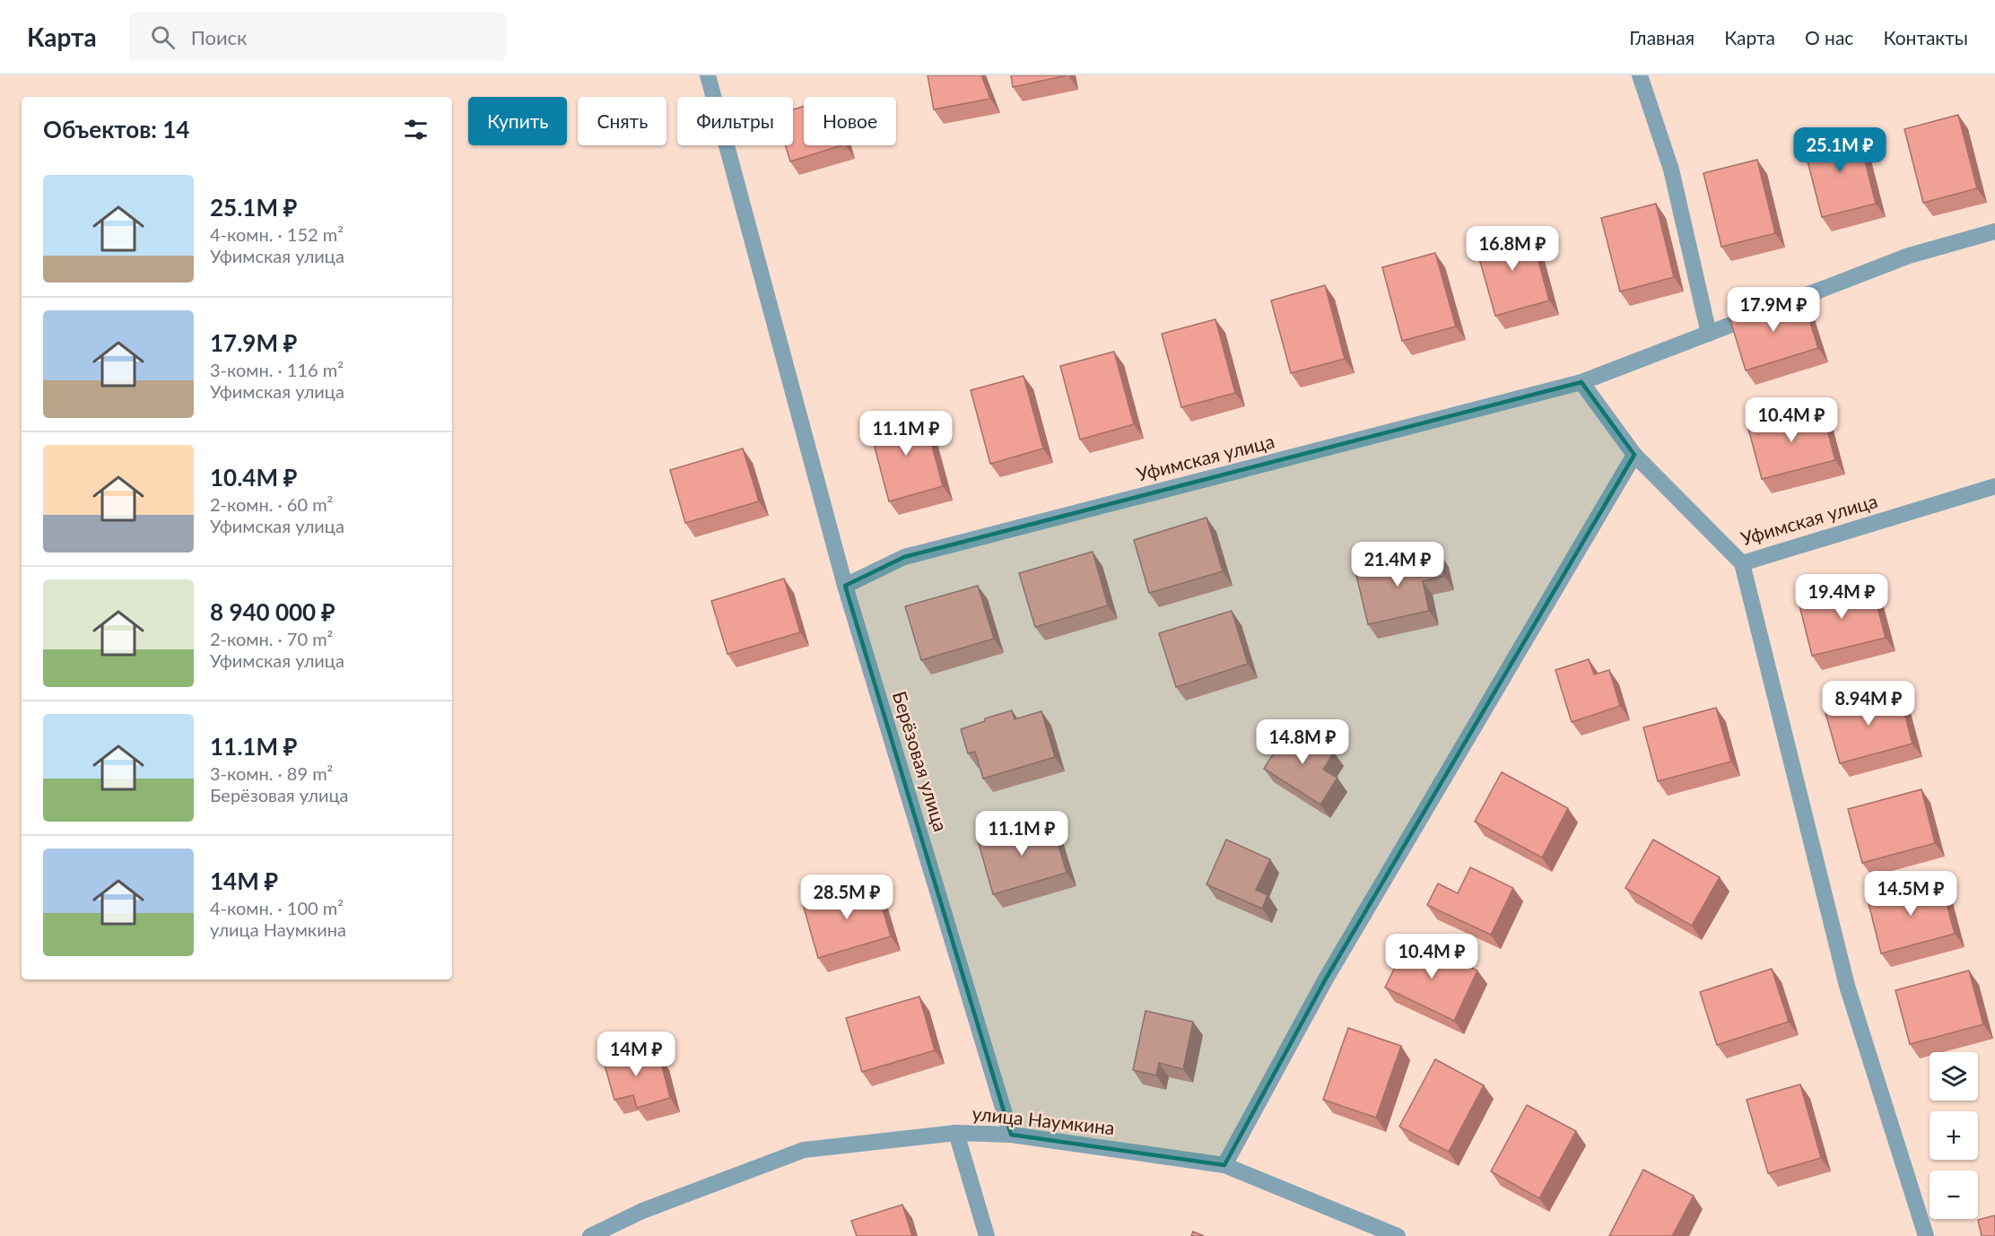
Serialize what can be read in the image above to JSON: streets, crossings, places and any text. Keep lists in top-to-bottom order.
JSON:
{
  "streets": {
    "street": ["Уфимская улица", "Берёзовая улица", "улица Наумкина"]
  },
  "crossings": [
    ["Уфимская улица", "Берёзовая улица"],
    ["Берёзовая улица", "улица Наумкина"]
  ],
  "page": {
    "header": "Карта",
    "search": "Поиск",
    "nav": [
      "Главная",
      "Карта",
      "О нас",
      "Контакты"
    ],
    "chip": [
      "Купить",
      "Снять",
      "Фильтры",
      "Новое"
    ],
    "heading": "Объектов: 14",
    "price": [
      "25.1M ₽",
      "16.8M ₽",
      "17.9M ₽",
      "10.4M ₽",
      "11.1M ₽",
      "21.4M ₽",
      "19.4M ₽",
      "8.94M ₽",
      "14.8M ₽",
      "11.1M ₽",
      "14.5M ₽",
      "28.5M ₽",
      "10.4M ₽",
      "14M ₽"
    ],
    "list": [
      {
        "name": "25.1M ₽",
        "note": "4-комн. · 152 m² · Уфимская улица"
      },
      {
        "name": "17.9M ₽",
        "note": "3-комн. · 116 m² · Уфимская улица"
      },
      {
        "name": "10.4M ₽",
        "note": "2-комн. · 60 m² · Уфимская улица"
      },
      {
        "name": "8 940 000 ₽",
        "note": "2-комн. · 70 m² · Уфимская улица"
      },
      {
        "name": "11.1M ₽",
        "note": "3-комн. · 89 m² · Берёзовая улица"
      },
      {
        "name": "14M ₽",
        "note": "4-комн. · 100 m² · улица Наумкина"
      }
    ],
    "map_buttons": ["+", "−"]
  }
}
